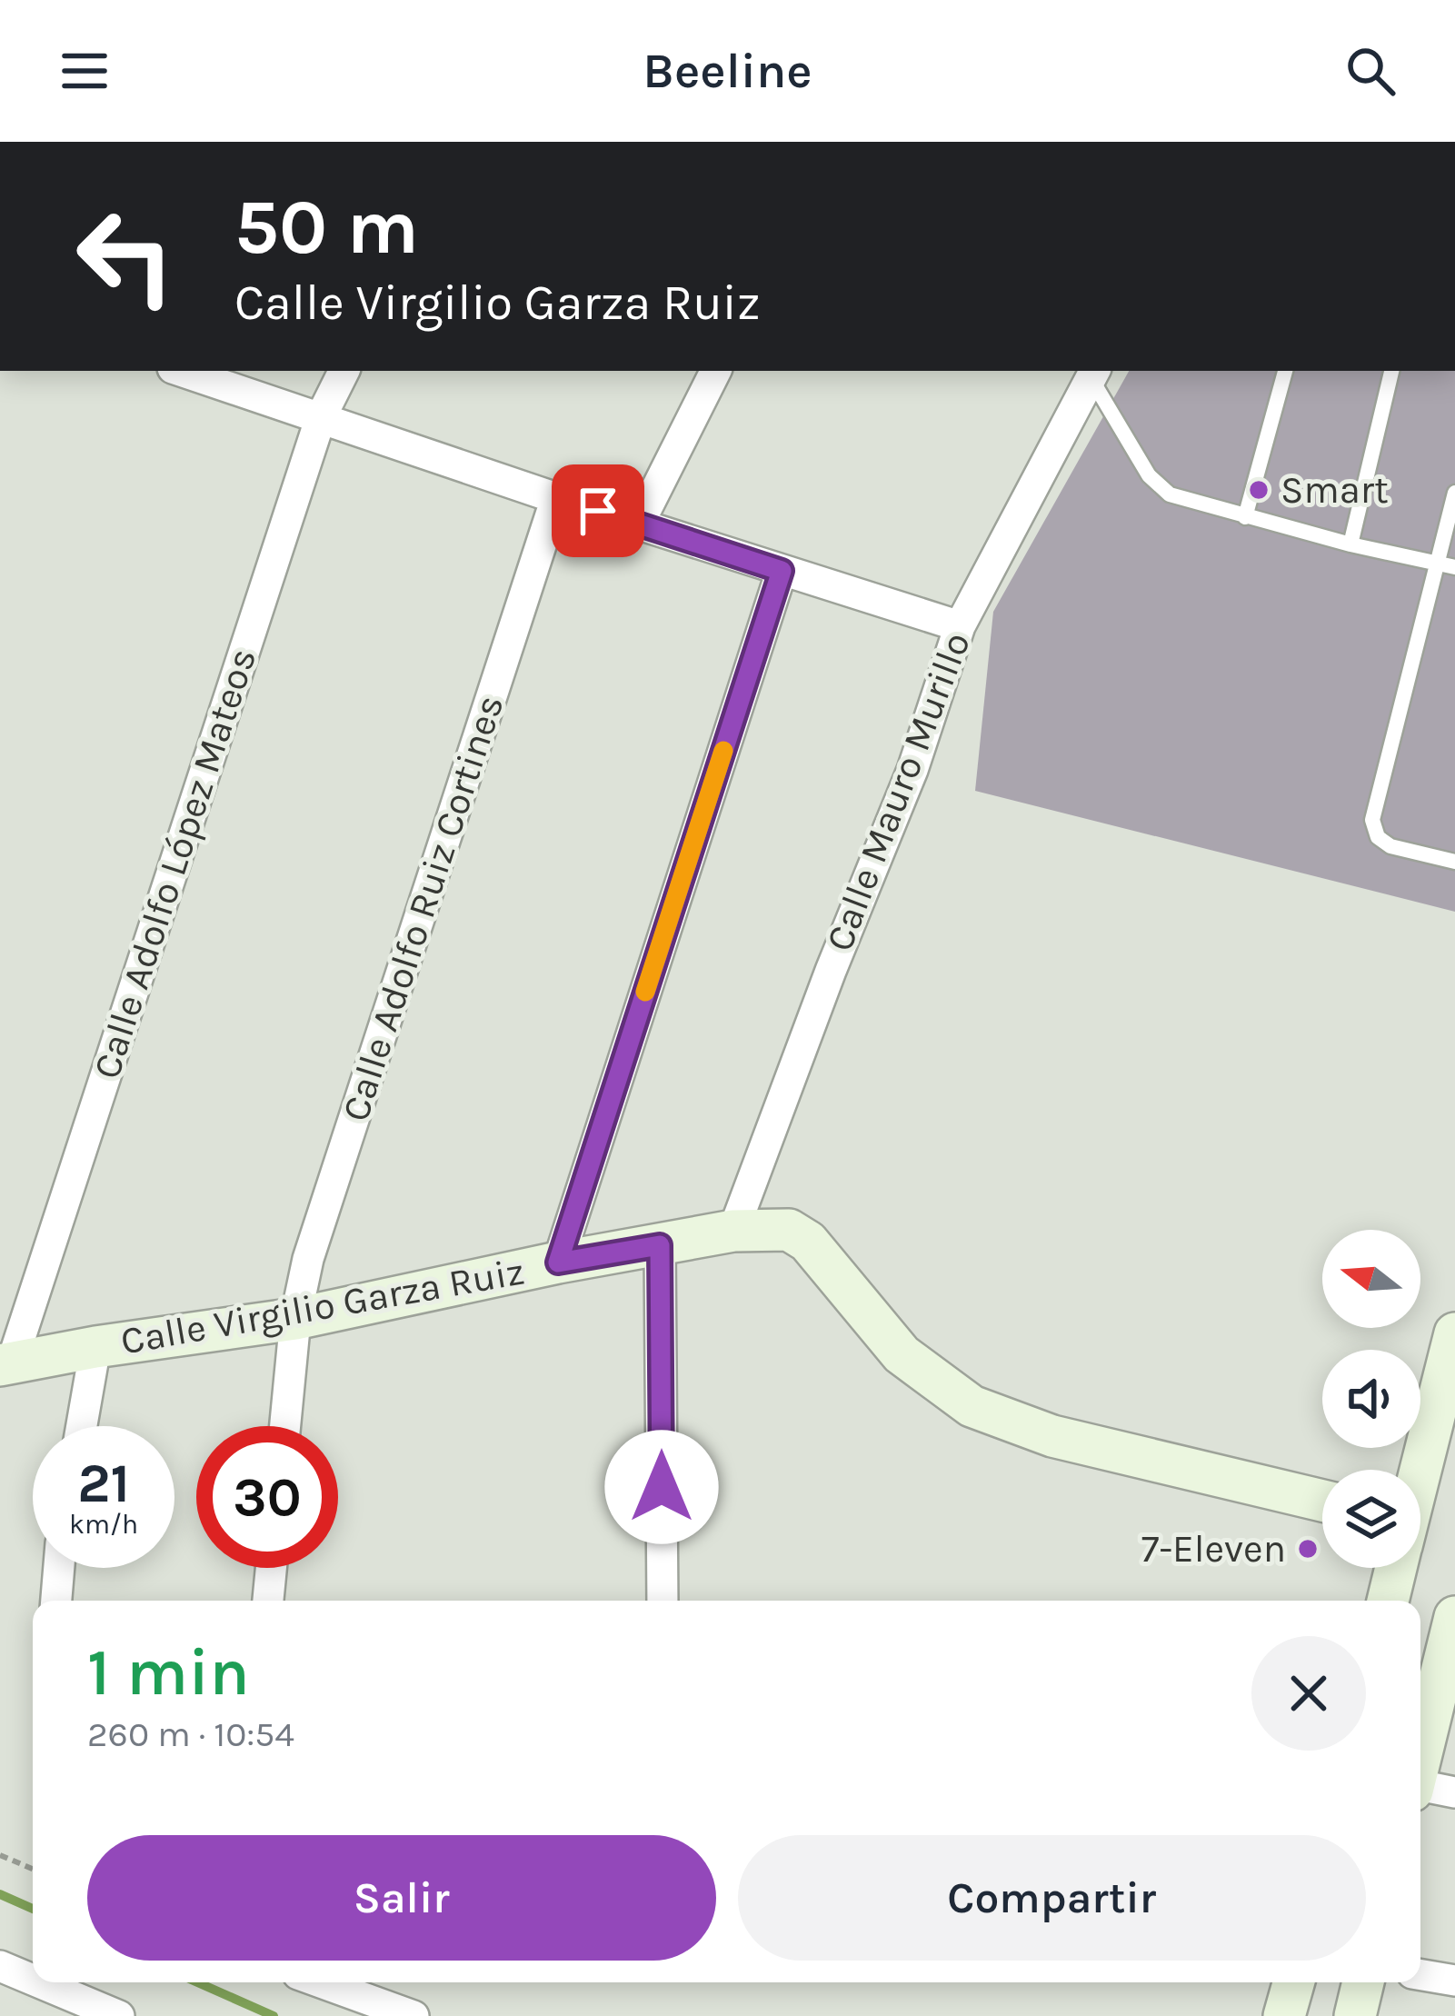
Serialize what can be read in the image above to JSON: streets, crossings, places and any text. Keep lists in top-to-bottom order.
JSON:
{
  "streets": {
    "main road": ["Calle Virgilio Garza Ruiz"],
    "street": ["Calle Mauro Murillo", "Calle Adolfo López Mateos", "Calle Adolfo Ruiz Cortines"]
  },
  "crossings": [
    ["Calle Mauro Murillo", "Calle Virgilio Garza Ruiz"],
    ["Calle Adolfo López Mateos", "Calle Virgilio Garza Ruiz"],
    ["Calle Adolfo Ruiz Cortines", "Calle Virgilio Garza Ruiz"]
  ],
  "places": ["Smart", "7-Eleven"],
  "north": "left",
  "page": {
    "header": "Beeline",
    "turn": ["50 m", "Calle Virgilio Garza Ruiz"],
    "speed": "21 km/h",
    "limit": "30",
    "heading": ["1 min", "260 m · 10:54"],
    "buttons": ["Salir", "Compartir"]
  }
}
